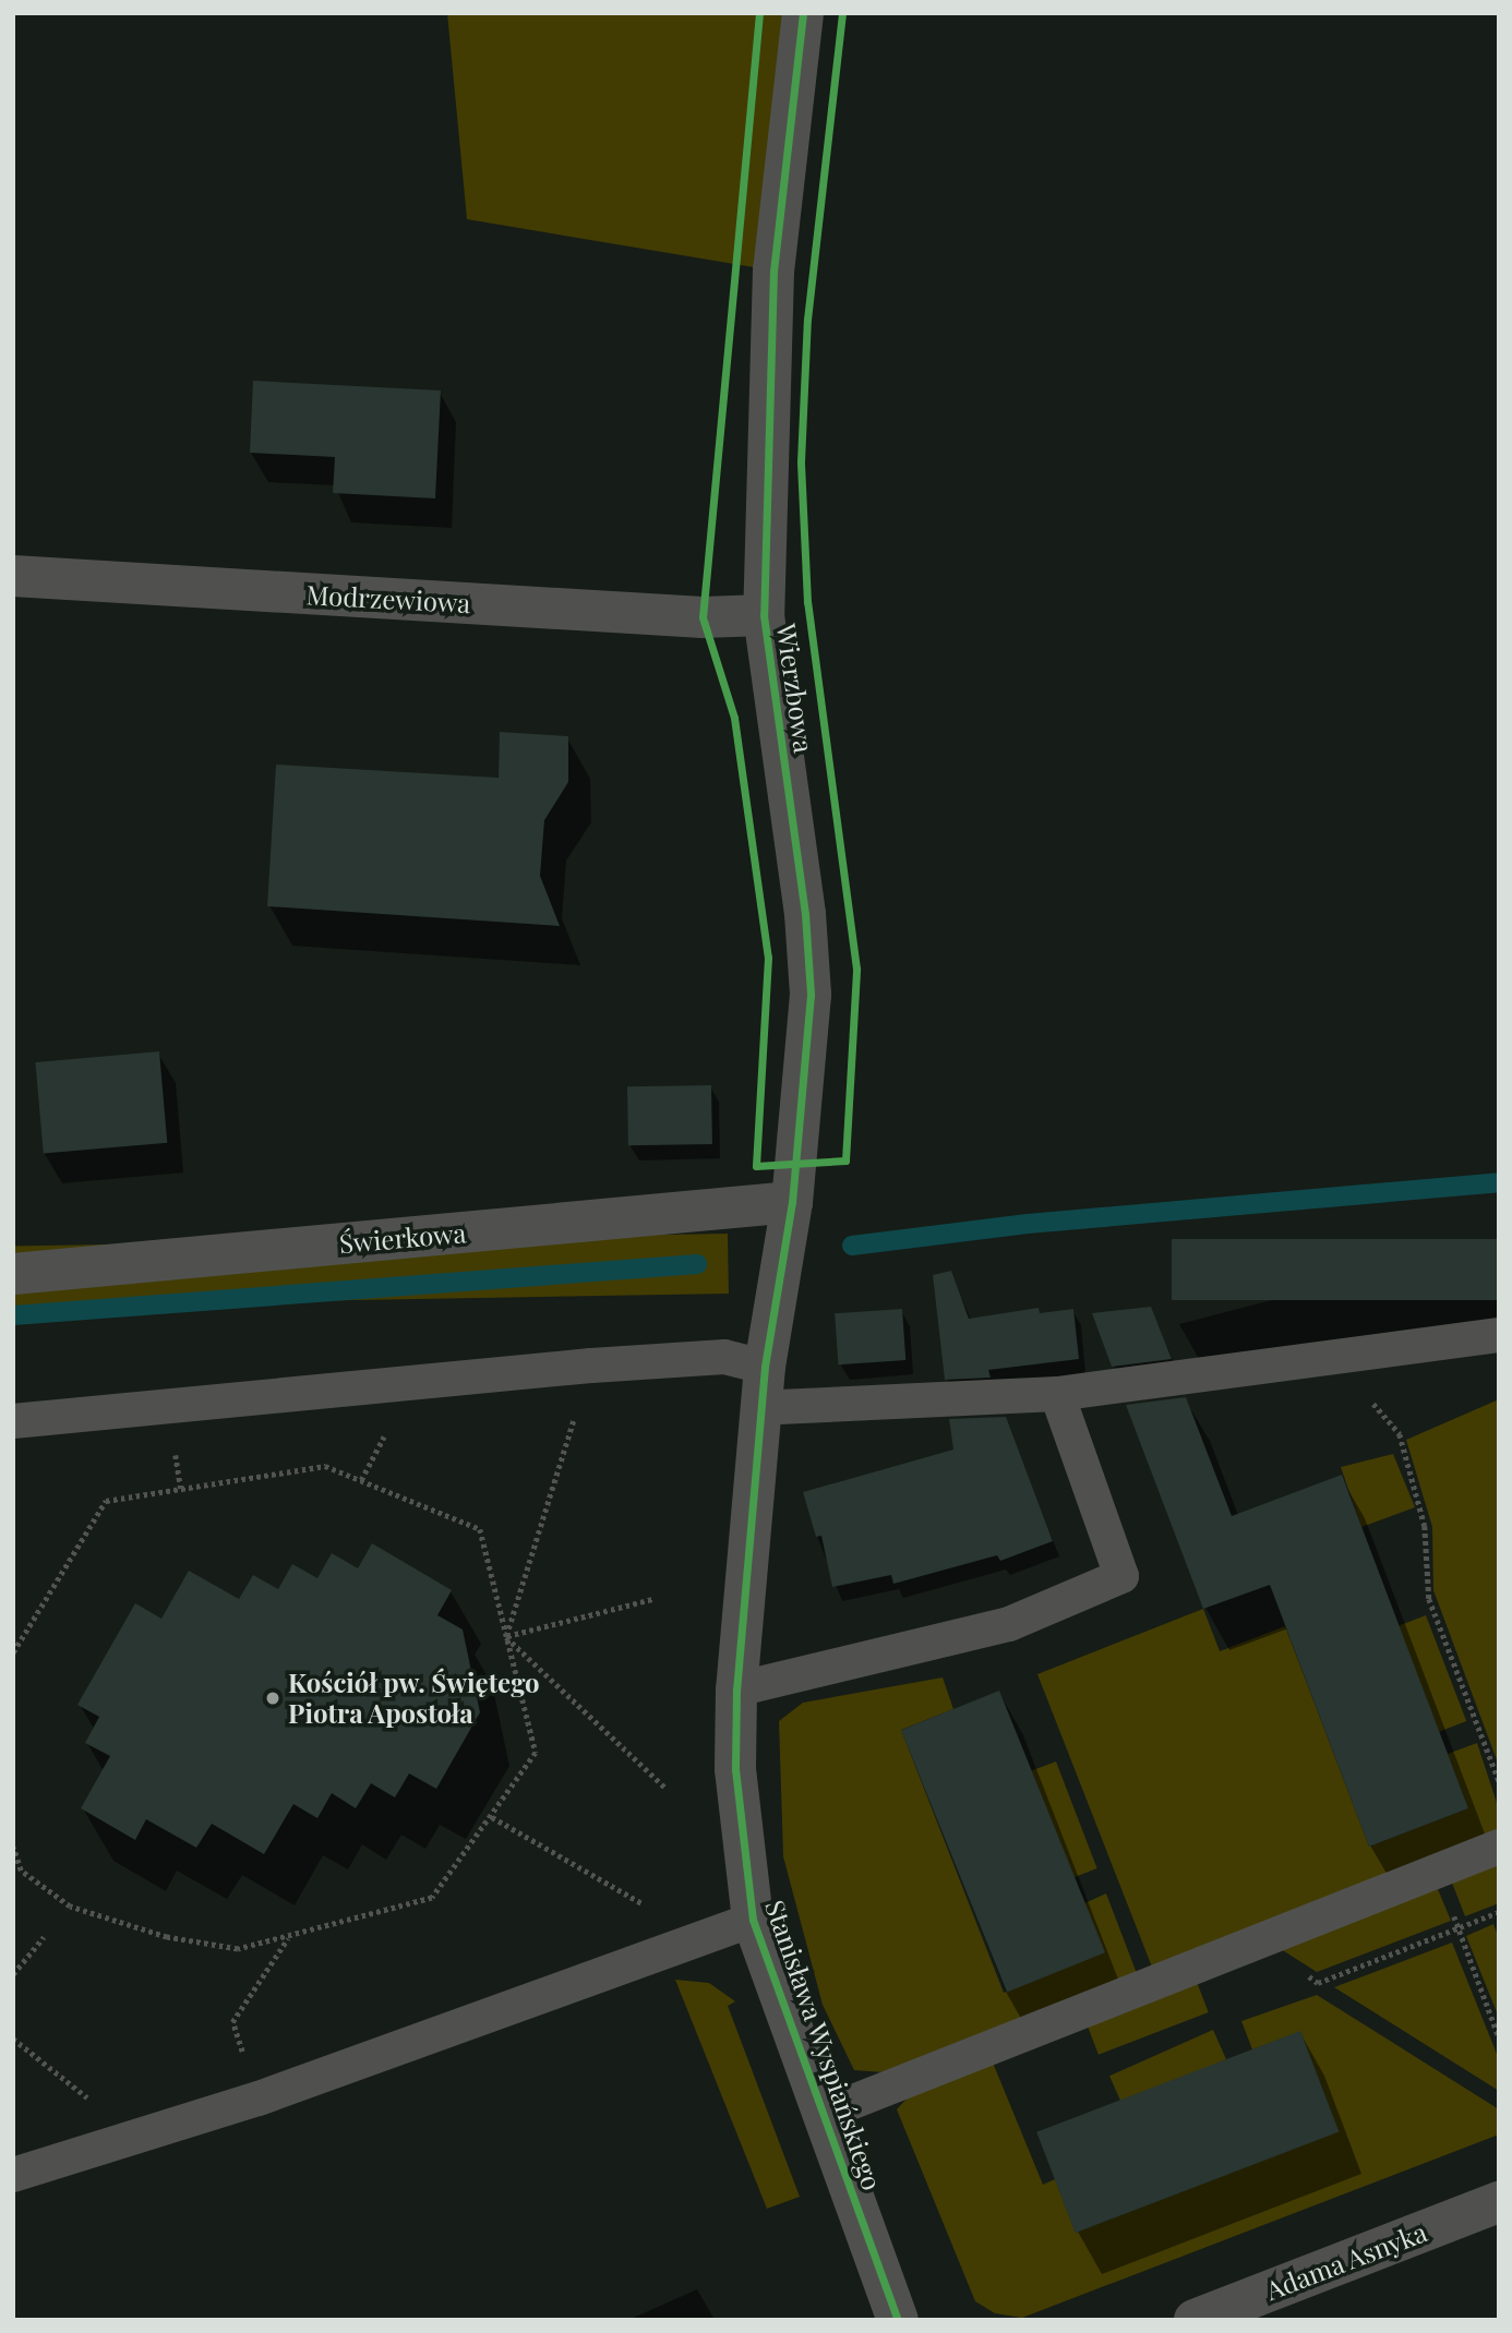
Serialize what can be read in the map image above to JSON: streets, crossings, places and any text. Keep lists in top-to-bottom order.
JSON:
{
  "streets": {
    "street": [
      "Modrzewiowa",
      "Wierzbowa",
      "Świerkowa",
      "Stanisława Wyspiańskiego",
      "Adama Asnyka"
    ]
  },
  "crossings": [
    ["Modrzewiowa", "Wierzbowa"],
    ["Wierzbowa", "Świerkowa"],
    ["Wierzbowa", "Stanisława Wyspiańskiego"]
  ],
  "places": ["Kościół pw. Świętego Piotra Apostoła"]
}
